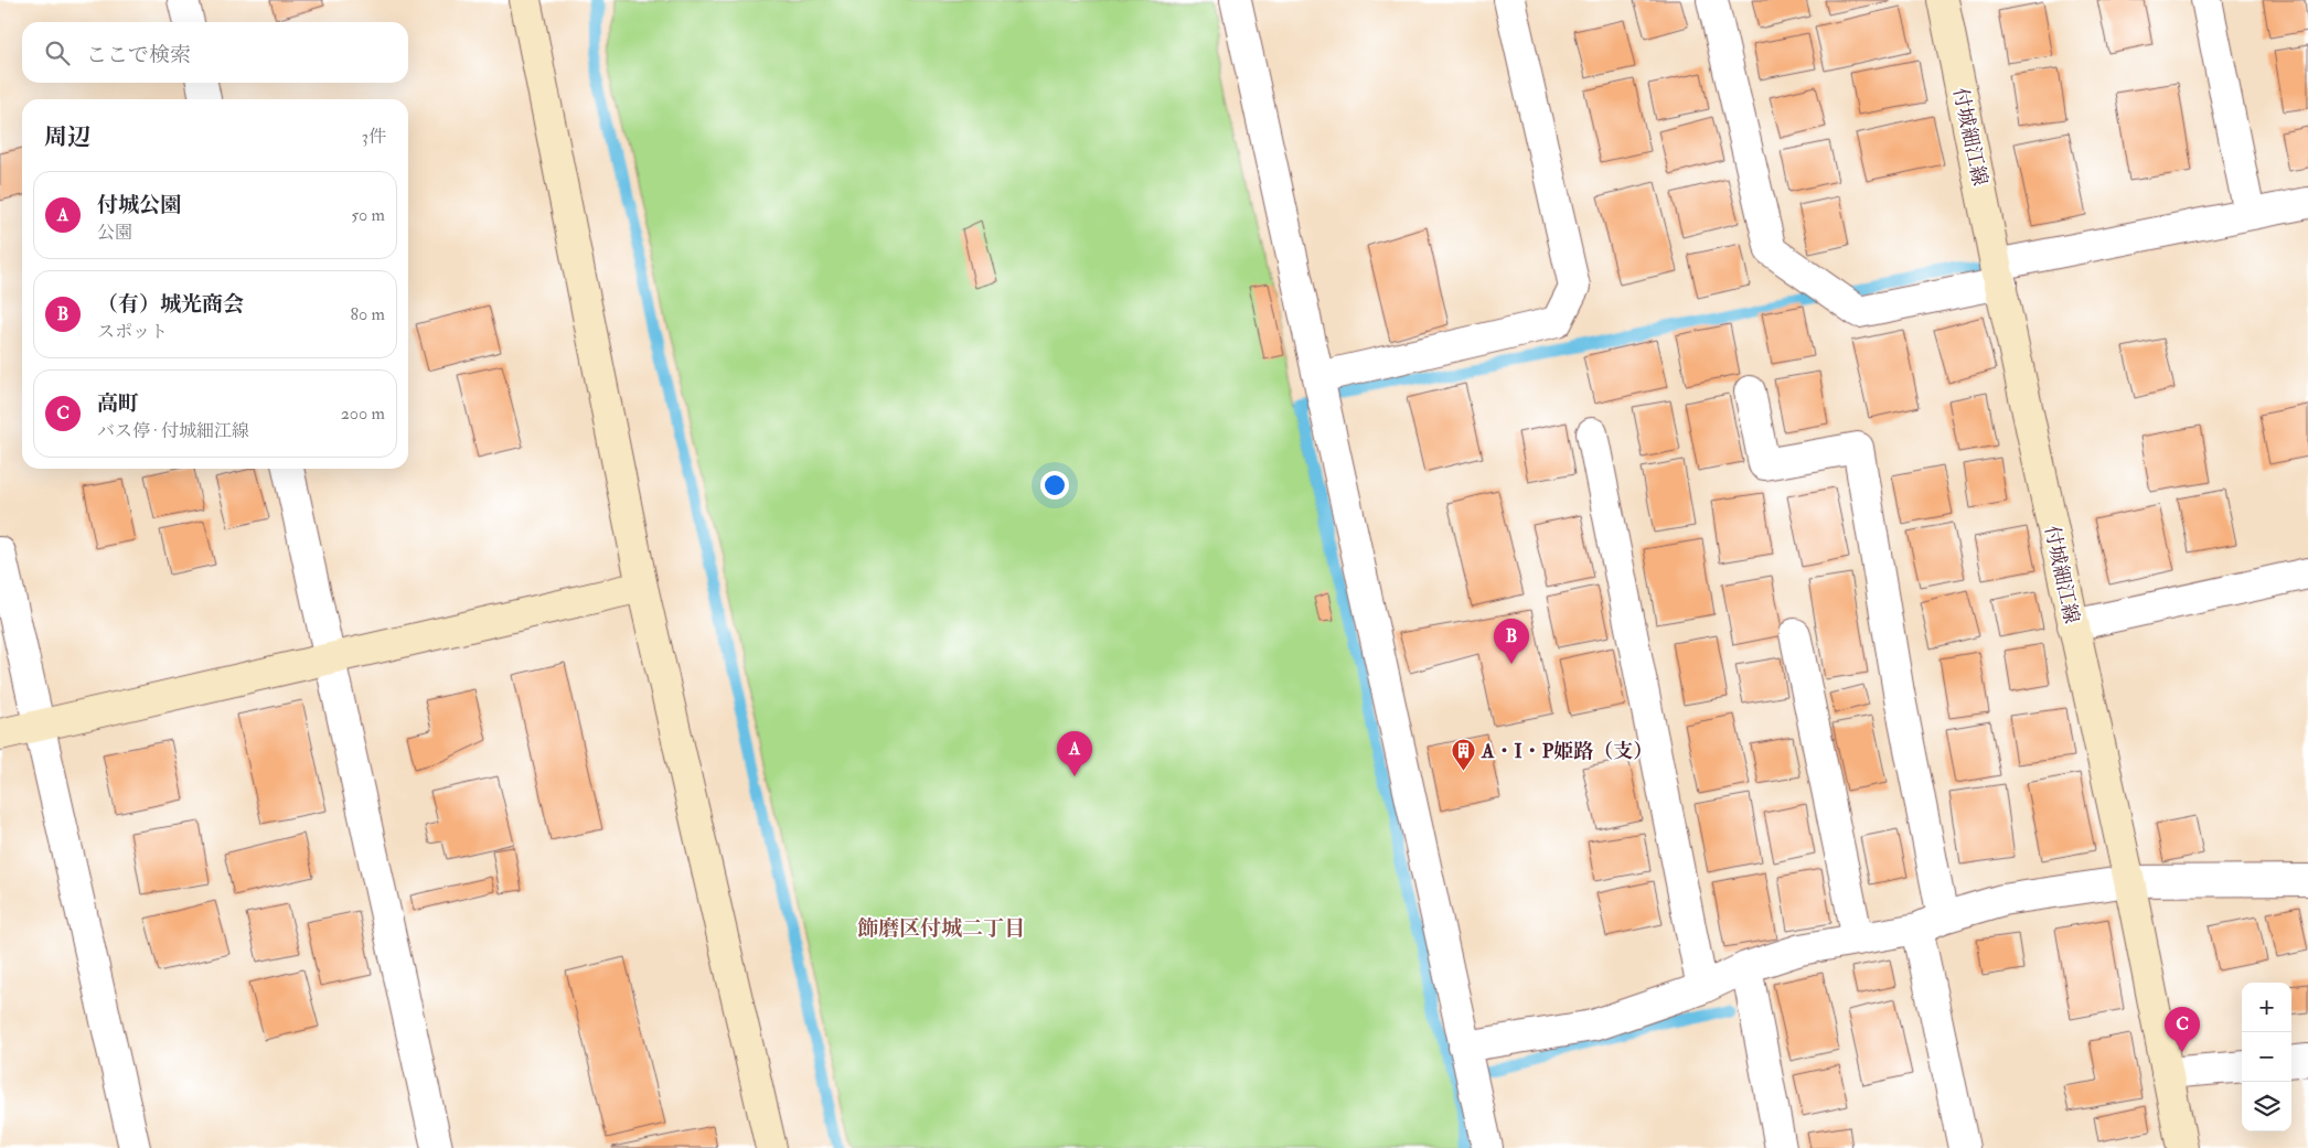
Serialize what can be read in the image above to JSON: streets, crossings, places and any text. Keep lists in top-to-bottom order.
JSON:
{
  "streets": {
    "street": ["付城細江線"]
  },
  "districts": ["飾磨区付城二丁目"],
  "places": {
    "building": ["A・I・P姫路（支）"]
  },
  "page": {
    "search": "ここで検索",
    "heading": ["周辺", "3件"],
    "list": [
      {
        "mark": "A",
        "name": "付城公園",
        "note": "公園",
        "value": "50 m"
      },
      {
        "mark": "B",
        "name": "（有）城光商会",
        "note": "スポット",
        "value": "80 m"
      },
      {
        "mark": "C",
        "name": "高町",
        "note": "バス停 · 付城細江線",
        "value": "200 m"
      }
    ],
    "pins": ["B", "A", "C"],
    "map_buttons": ["+", "−"]
  }
}
